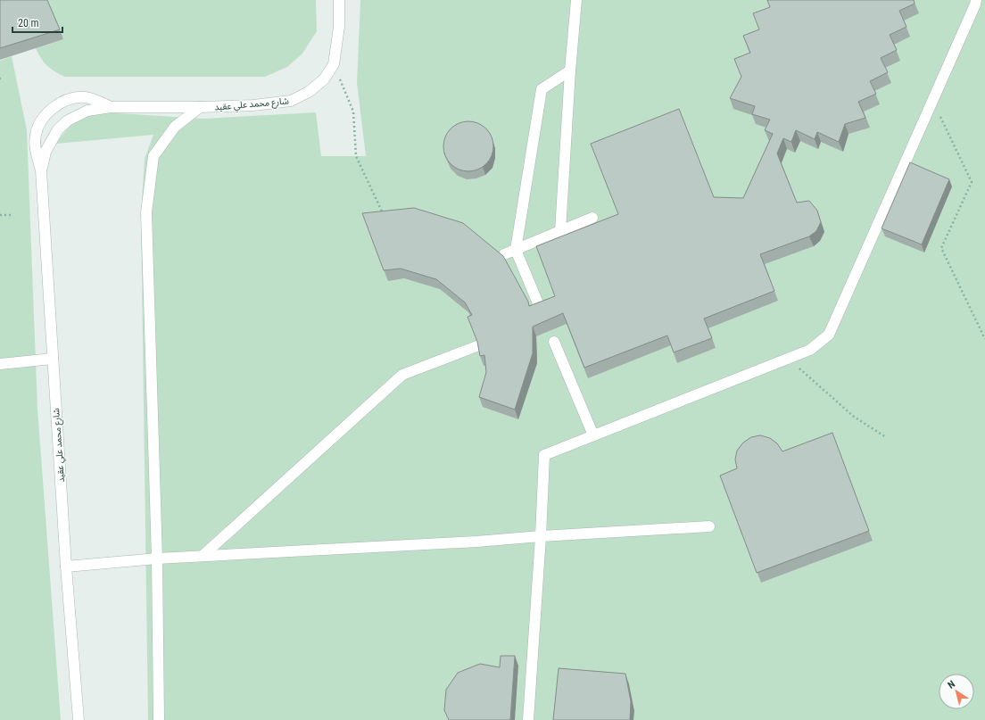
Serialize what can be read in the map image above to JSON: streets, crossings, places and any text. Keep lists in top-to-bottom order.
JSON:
{
  "streets": {
    "street": ["شارع محمد علي عقيد"]
  },
  "scale_bar": "20 m",
  "north": "top left"
}
